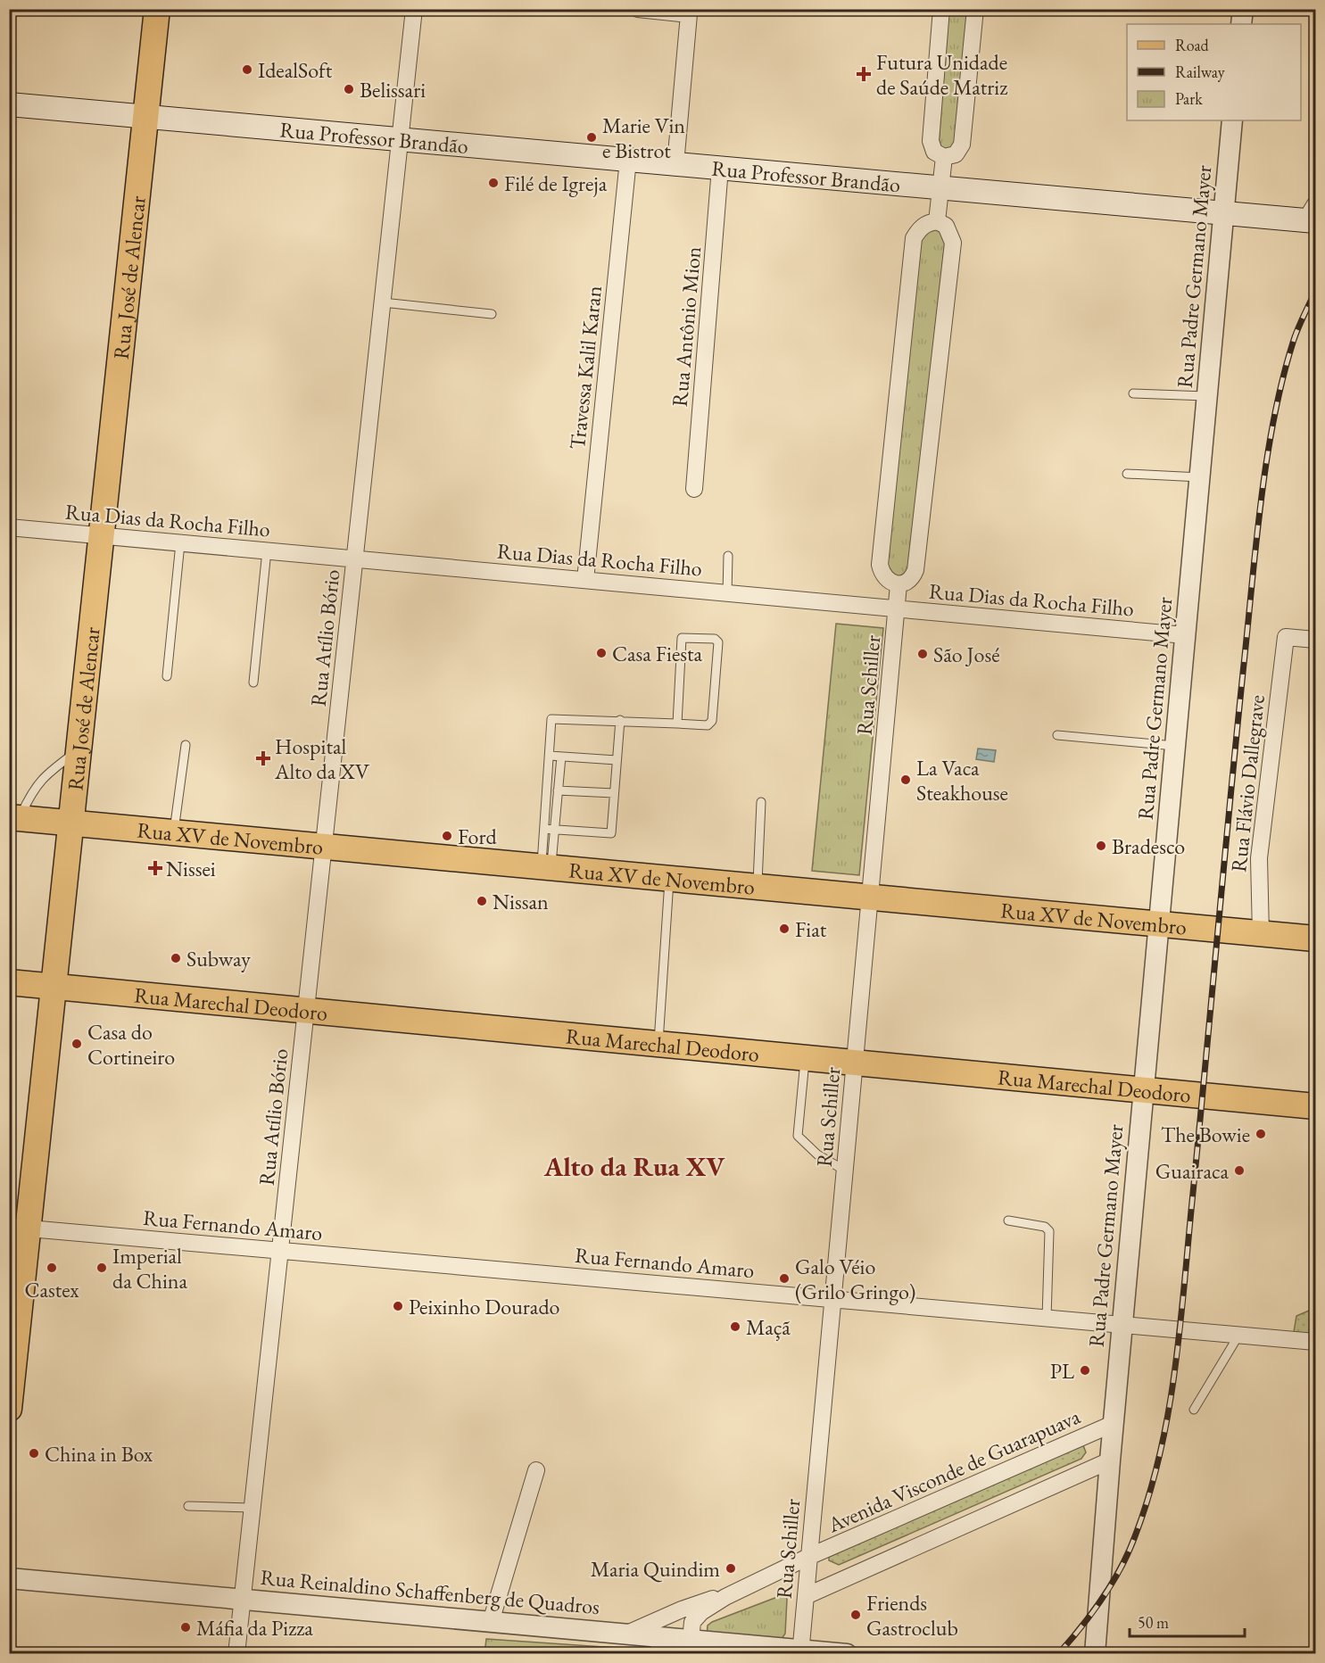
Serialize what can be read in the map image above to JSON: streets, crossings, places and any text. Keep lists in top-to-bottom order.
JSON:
{
  "streets": {
    "main road": [
      "Rua Professor Brandão",
      "Rua José de Alencar",
      "Rua XV de Novembro",
      "Rua Marechal Deodoro"
    ],
    "street": [
      "Rua Padre Germano Mayer",
      "Rua Antônio Mion",
      "Travessa Kalil Karan",
      "Rua Dias da Rocha Filho",
      "Rua Atílio Bório",
      "Rua Schiller",
      "Rua Flávio Dallegrave",
      "Rua Fernando Amaro",
      "Avenida Visconde de Guarapuava",
      "Rua Reinaldino Schaffenberg de Quadros"
    ]
  },
  "crossings": [
    ["Rua Professor Brandão", "Rua Padre Germano Mayer"],
    ["Rua Professor Brandão", "Rua José de Alencar"],
    ["Rua Professor Brandão", "Rua Antônio Mion"],
    ["Rua Professor Brandão", "Travessa Kalil Karan"],
    ["Rua Professor Brandão", "Rua Atílio Bório"],
    ["Rua Padre Germano Mayer", "Rua Dias da Rocha Filho"],
    ["Rua Padre Germano Mayer", "Rua XV de Novembro"],
    ["Rua Padre Germano Mayer", "Rua Marechal Deodoro"],
    ["Rua Padre Germano Mayer", "Rua Fernando Amaro"],
    ["Rua Padre Germano Mayer", "Avenida Visconde de Guarapuava"],
    ["Rua José de Alencar", "Rua Dias da Rocha Filho"],
    ["Rua José de Alencar", "Rua XV de Novembro"],
    ["Rua José de Alencar", "Rua Marechal Deodoro"],
    ["Rua José de Alencar", "Rua Fernando Amaro"],
    ["Travessa Kalil Karan", "Rua Dias da Rocha Filho"],
    ["Rua Dias da Rocha Filho", "Rua Atílio Bório"],
    ["Rua Dias da Rocha Filho", "Rua Schiller"],
    ["Rua Atílio Bório", "Rua XV de Novembro"],
    ["Rua Atílio Bório", "Rua Marechal Deodoro"],
    ["Rua Atílio Bório", "Rua Fernando Amaro"],
    ["Rua Atílio Bório", "Rua Reinaldino Schaffenberg de Quadros"],
    ["Rua Schiller", "Rua XV de Novembro"],
    ["Rua Schiller", "Rua Marechal Deodoro"],
    ["Rua Schiller", "Rua Fernando Amaro"],
    ["Rua Schiller", "Avenida Visconde de Guarapuava"],
    ["Rua Schiller", "Rua Reinaldino Schaffenberg de Quadros"],
    ["Rua Flávio Dallegrave", "Rua XV de Novembro"],
    ["Avenida Visconde de Guarapuava", "Rua Reinaldino Schaffenberg de Quadros"]
  ],
  "districts": ["Alto da Rua XV"],
  "places": {
    "other": [
      "IdealSoft",
      "Belissari",
      "Marie Vin e Bistrot",
      "Filé de Igreja",
      "Casa Fiesta",
      "São José",
      "La Vaca Steakhouse",
      "Ford",
      "Bradesco",
      "Nissan",
      "Fiat",
      "Subway",
      "Casa do Cortineiro",
      "The Bowie",
      "Guairaca",
      "Castex",
      "Imperial da China",
      "Galo Véio (Grilo Gringo)",
      "Peixinho Dourado",
      "Maçã",
      "PL",
      "China in Box",
      "Maria Quindim",
      "Friends Gastroclub",
      "Máfia da Pizza"
    ],
    "health": ["Futura Unidade de Saúde Matriz", "Hospital Alto da XV", "Nissei"]
  },
  "legend": ["Road", "Railway", "Park"],
  "scale_bar": "50 m"
}
